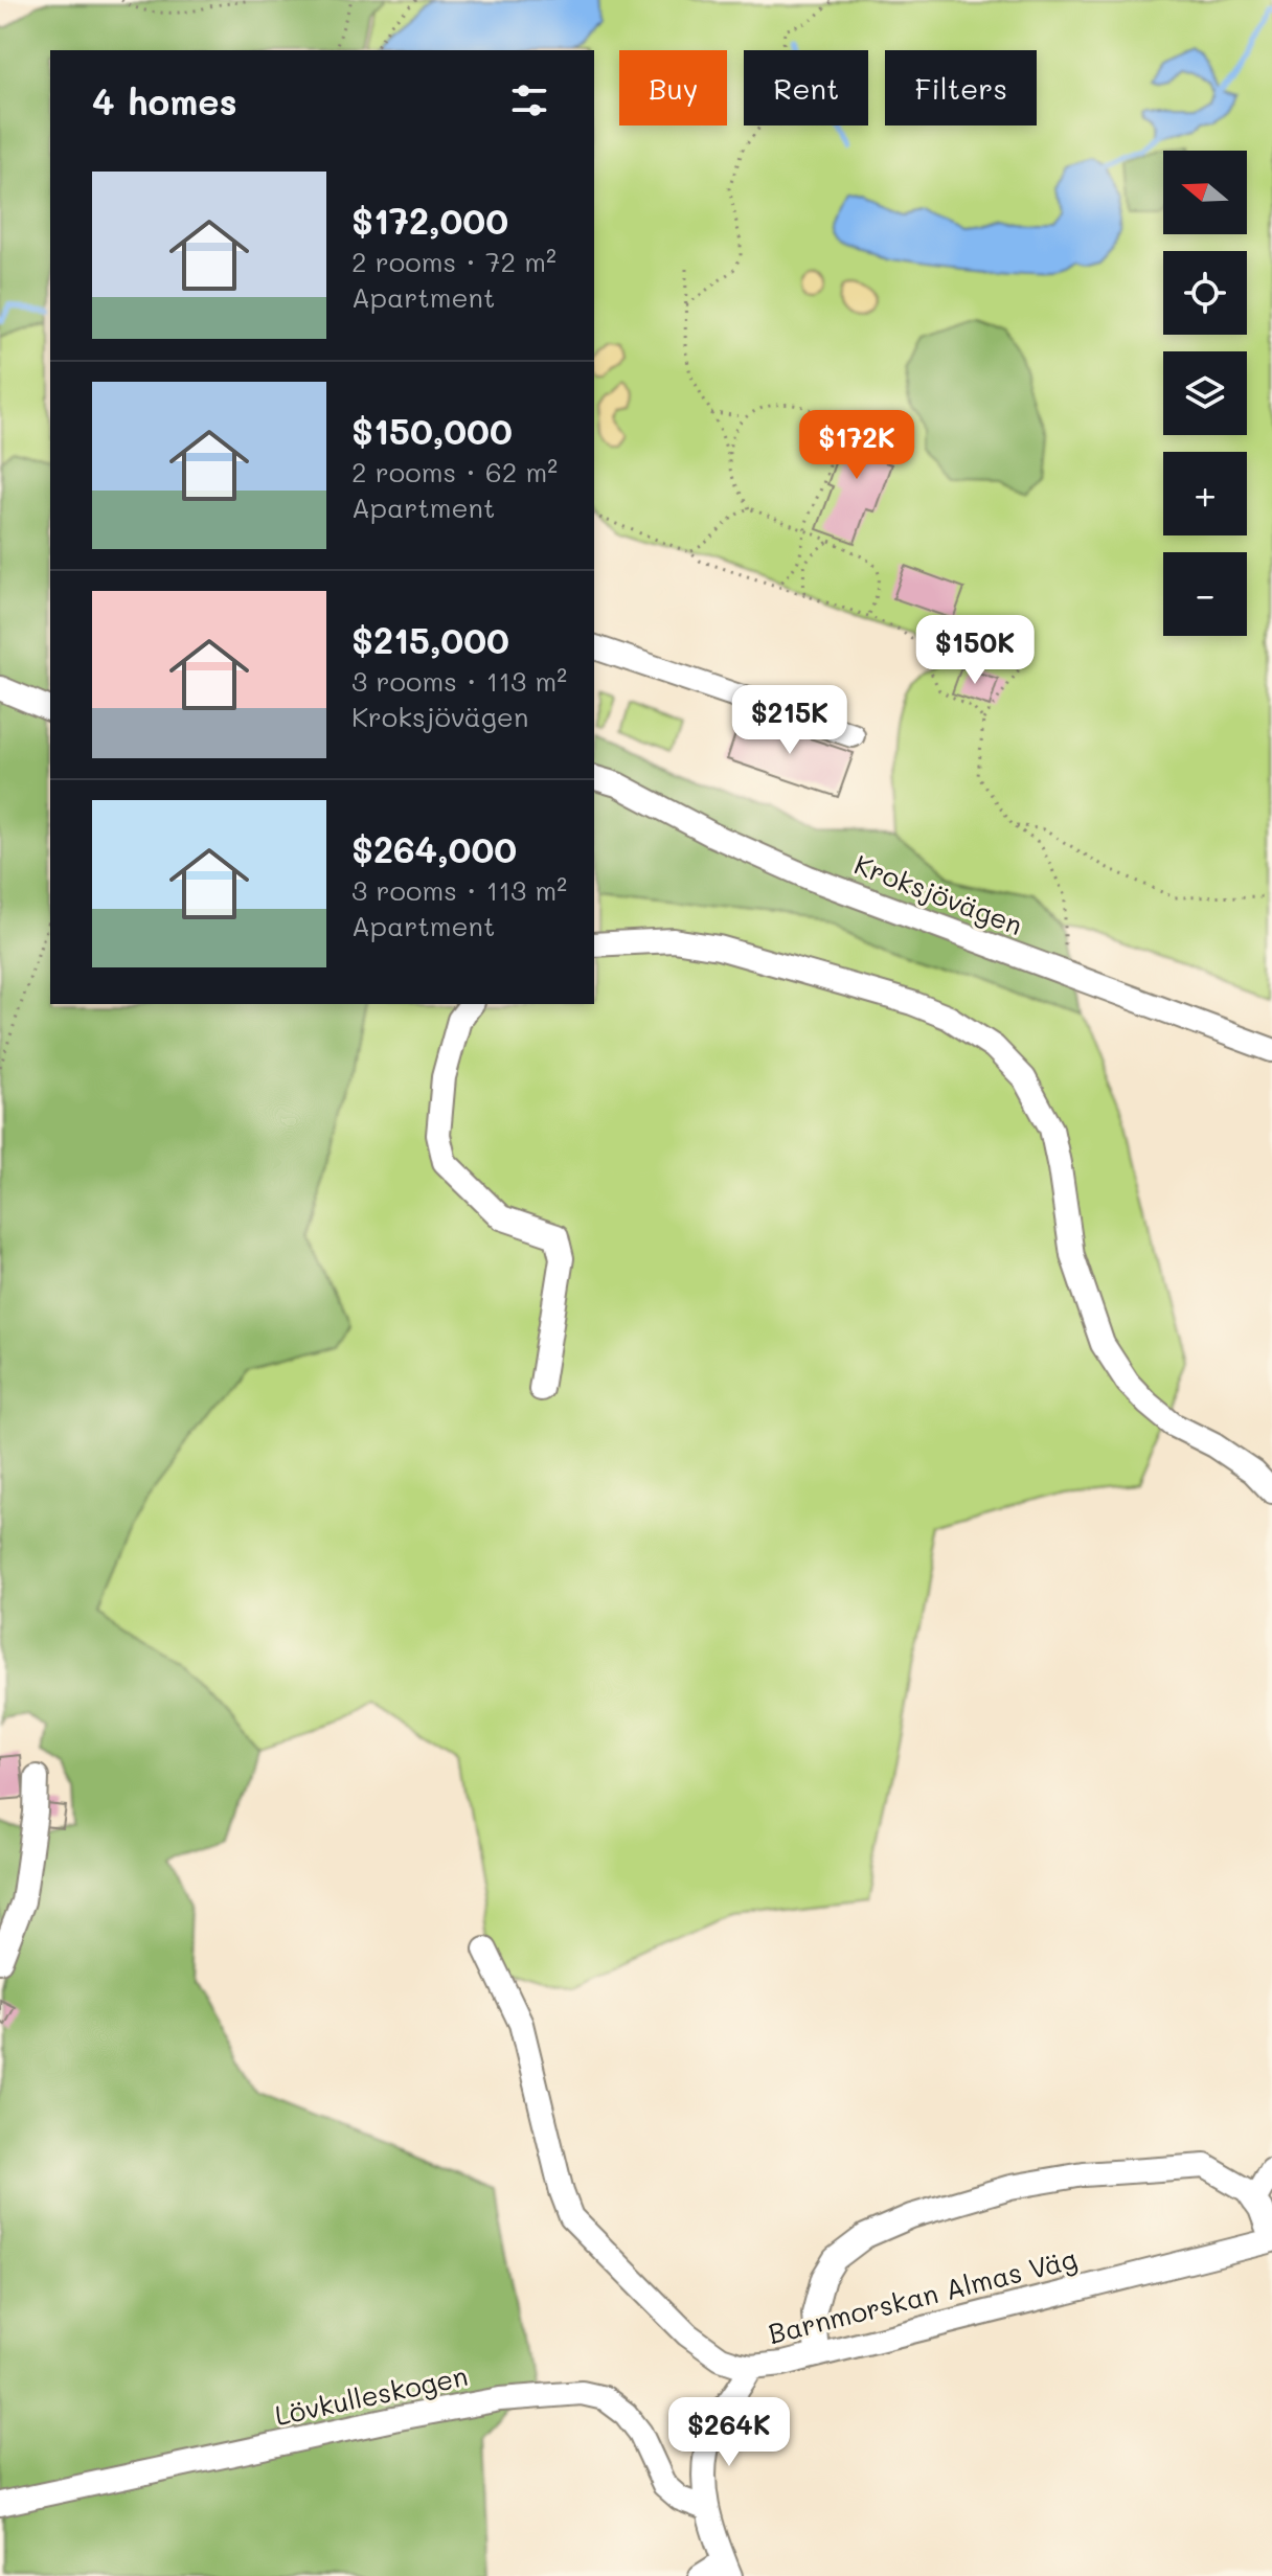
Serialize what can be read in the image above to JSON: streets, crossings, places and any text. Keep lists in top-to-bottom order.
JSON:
{
  "streets": {
    "street": ["Kroksjövägen", "Barnmorskan Almas Väg", "Lövkulleskogen"]
  },
  "north": "left",
  "page": {
    "chip": ["Buy", "Rent", "Filters"],
    "heading": "4 homes",
    "map_buttons": ["+", "−"],
    "list": [
      {
        "name": "$172,000",
        "note": "2 rooms · 72 m² · Apartment"
      },
      {
        "name": "$150,000",
        "note": "2 rooms · 62 m² · Apartment"
      },
      {
        "name": "$215,000",
        "note": "3 rooms · 113 m² · Kroksjövägen"
      },
      {
        "name": "$264,000",
        "note": "3 rooms · 113 m² · Apartment"
      }
    ],
    "price": [
      "$172K",
      "$150K",
      "$215K",
      "$264K"
    ]
  }
}
